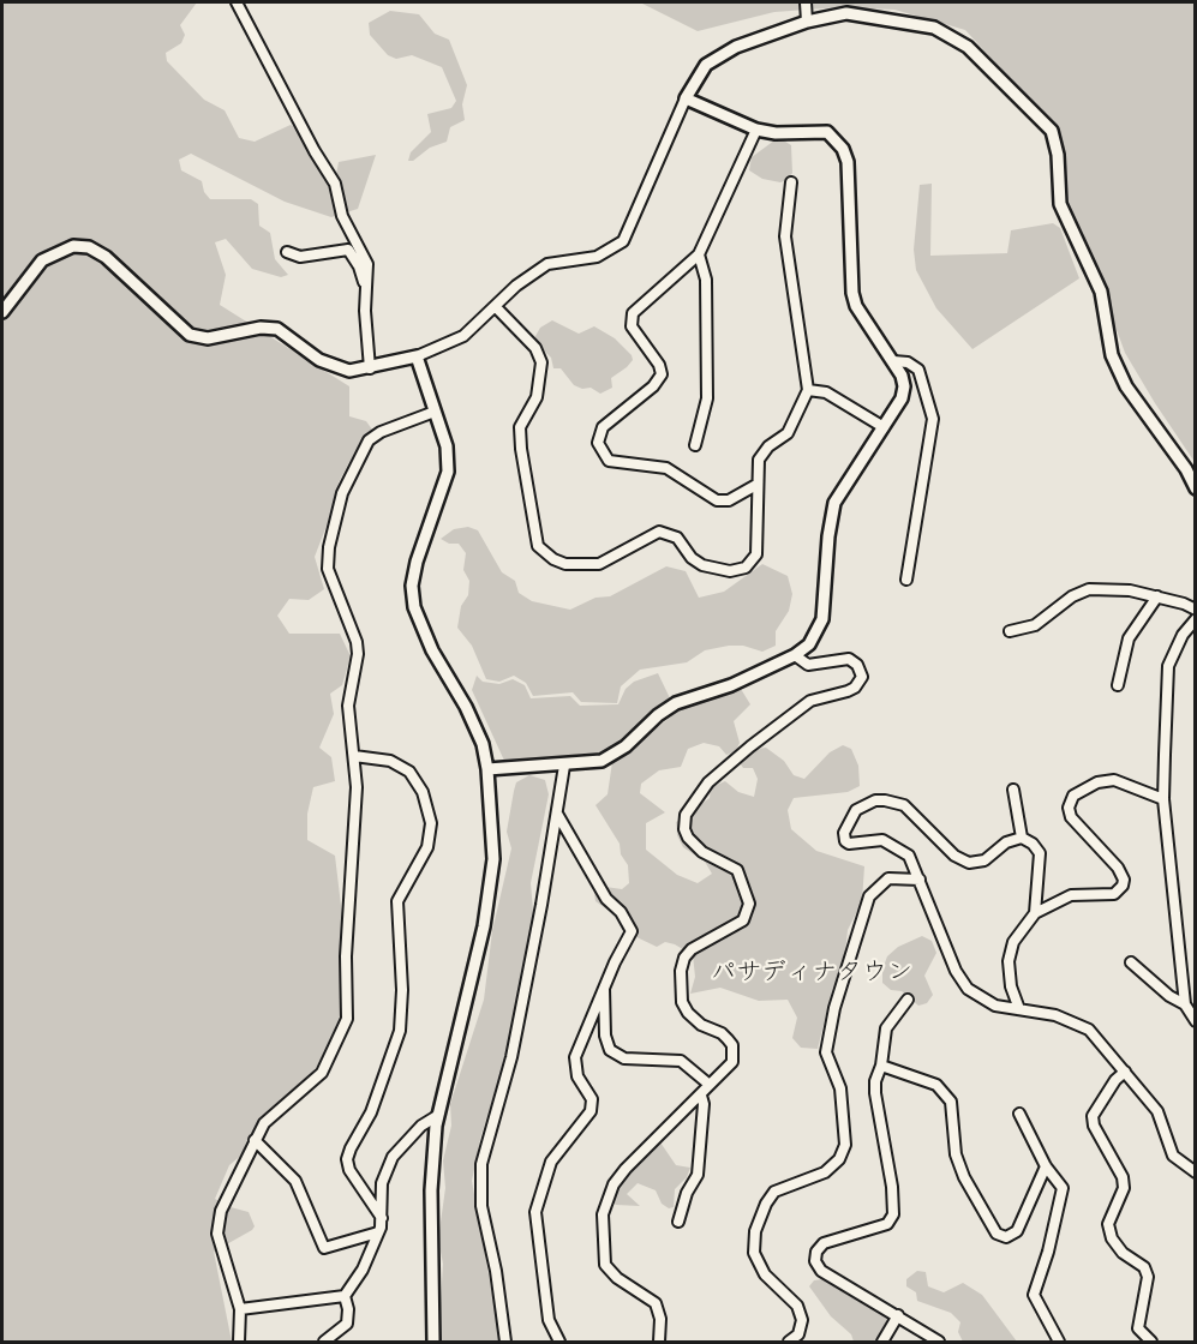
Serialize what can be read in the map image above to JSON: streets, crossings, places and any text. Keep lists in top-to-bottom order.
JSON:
{
  "districts": ["パサディナタウン"]
}
